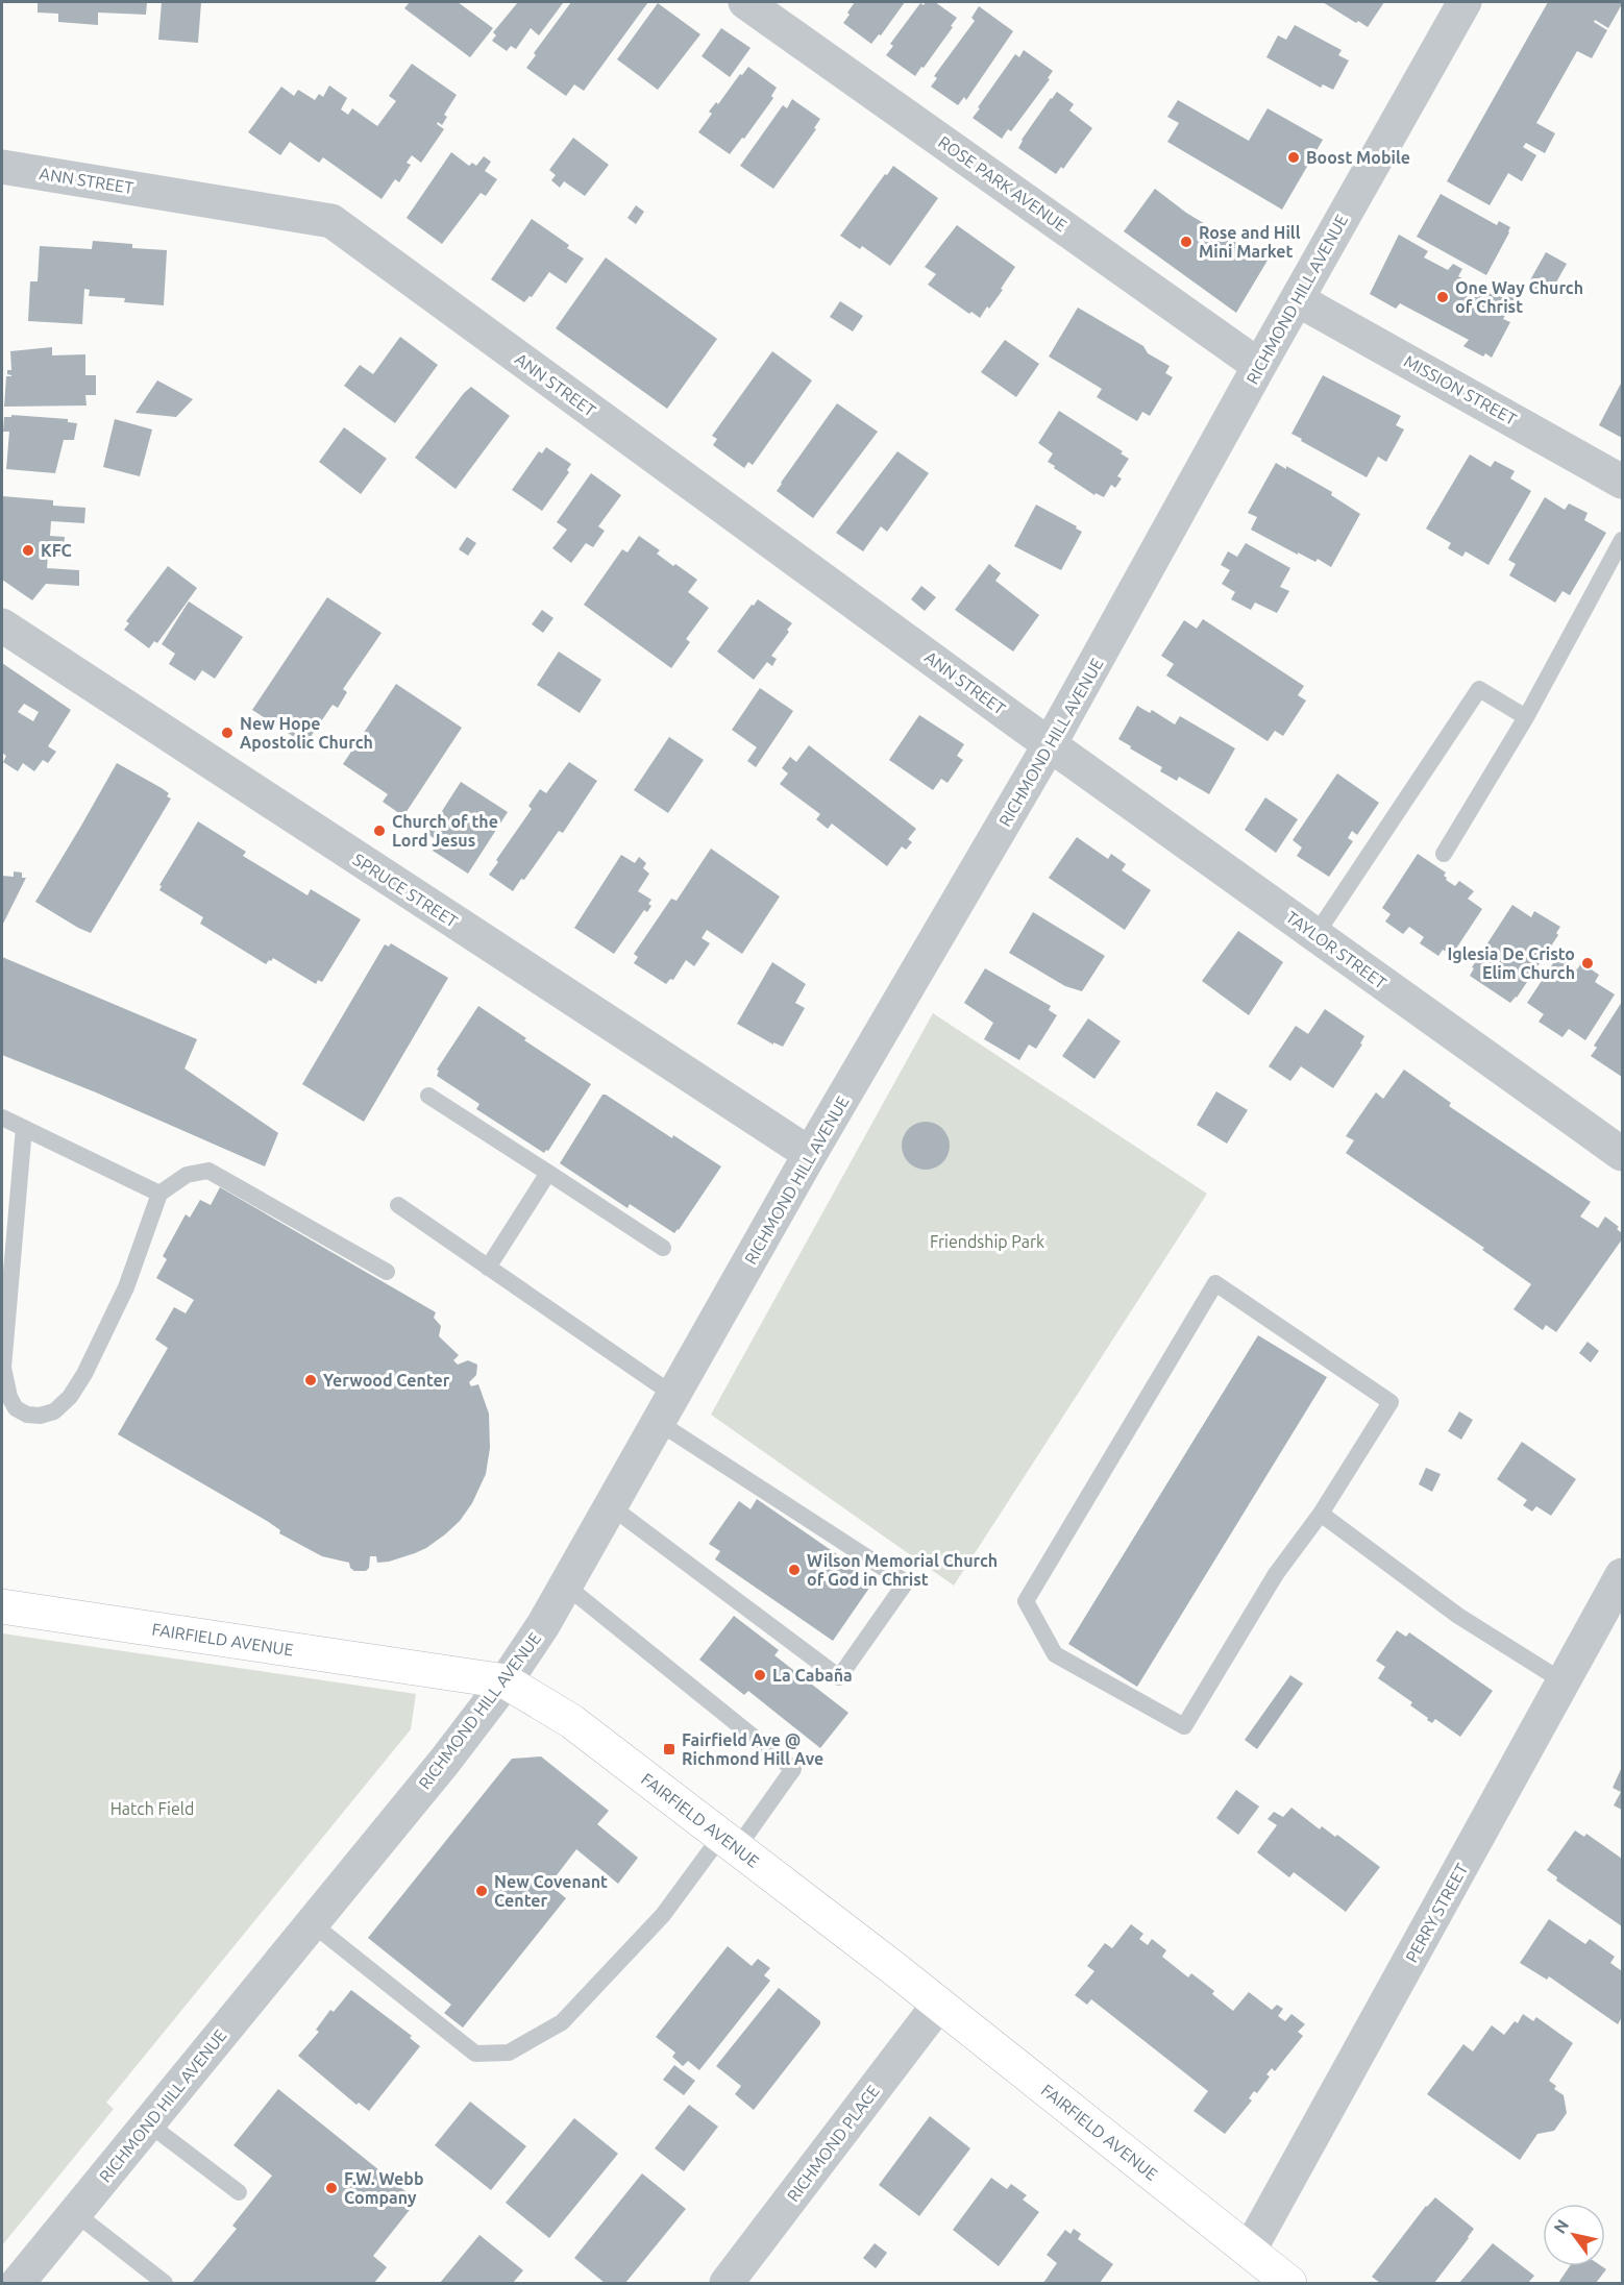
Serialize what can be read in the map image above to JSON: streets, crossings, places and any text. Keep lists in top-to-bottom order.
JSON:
{
  "streets": {
    "main road": ["FAIRFIELD AVENUE"],
    "street": [
      "ANN STREET",
      "ROSE PARK AVENUE",
      "RICHMOND HILL AVENUE",
      "MISSION STREET",
      "SPRUCE STREET",
      "TAYLOR STREET",
      "PERRY STREET",
      "RICHMOND PLACE"
    ]
  },
  "crossings": [
    ["ANN STREET", "RICHMOND HILL AVENUE"],
    ["ANN STREET", "TAYLOR STREET"],
    ["ROSE PARK AVENUE", "RICHMOND HILL AVENUE"],
    ["RICHMOND HILL AVENUE", "MISSION STREET"],
    ["RICHMOND HILL AVENUE", "SPRUCE STREET"],
    ["RICHMOND HILL AVENUE", "TAYLOR STREET"],
    ["RICHMOND HILL AVENUE", "FAIRFIELD AVENUE"],
    ["FAIRFIELD AVENUE", "PERRY STREET"],
    ["FAIRFIELD AVENUE", "RICHMOND PLACE"]
  ],
  "parks": ["Friendship Park", "Hatch Field"],
  "places": {
    "other": [
      "Boost Mobile",
      "Rose and Hill Mini Market",
      "One Way Church of Christ",
      "KFC",
      "New Hope Apostolic Church",
      "Church of the Lord Jesus",
      "Iglesia De Cristo Elim Church",
      "Yerwood Center",
      "Wilson Memorial Church of God in Christ",
      "La Cabaña",
      "New Covenant Center",
      "F.W. Webb Company"
    ],
    "transit": ["Fairfield Ave @ Richmond Hill Ave"]
  },
  "north": "top left"
}
